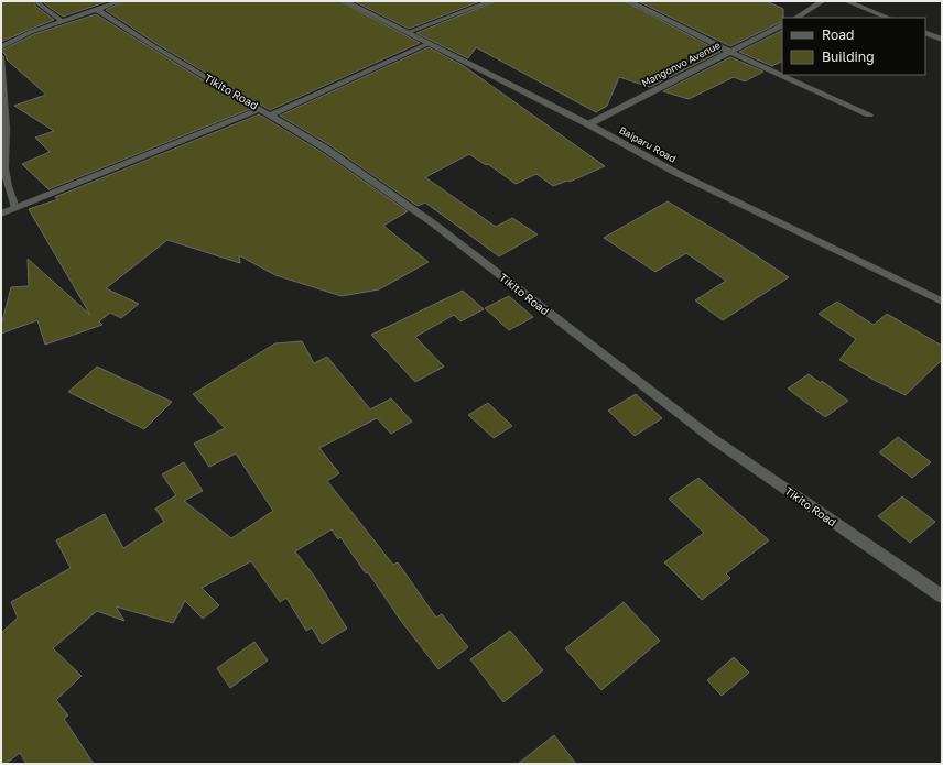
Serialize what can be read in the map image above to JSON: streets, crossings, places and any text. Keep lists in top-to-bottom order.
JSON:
{
  "streets": {
    "street": ["Mangonvo Avenue", "Tikito Road", "Baiparu Road"]
  },
  "crossings": [
    ["Mangonvo Avenue", "Baiparu Road"]
  ],
  "legend": ["Road", "Building"]
}
